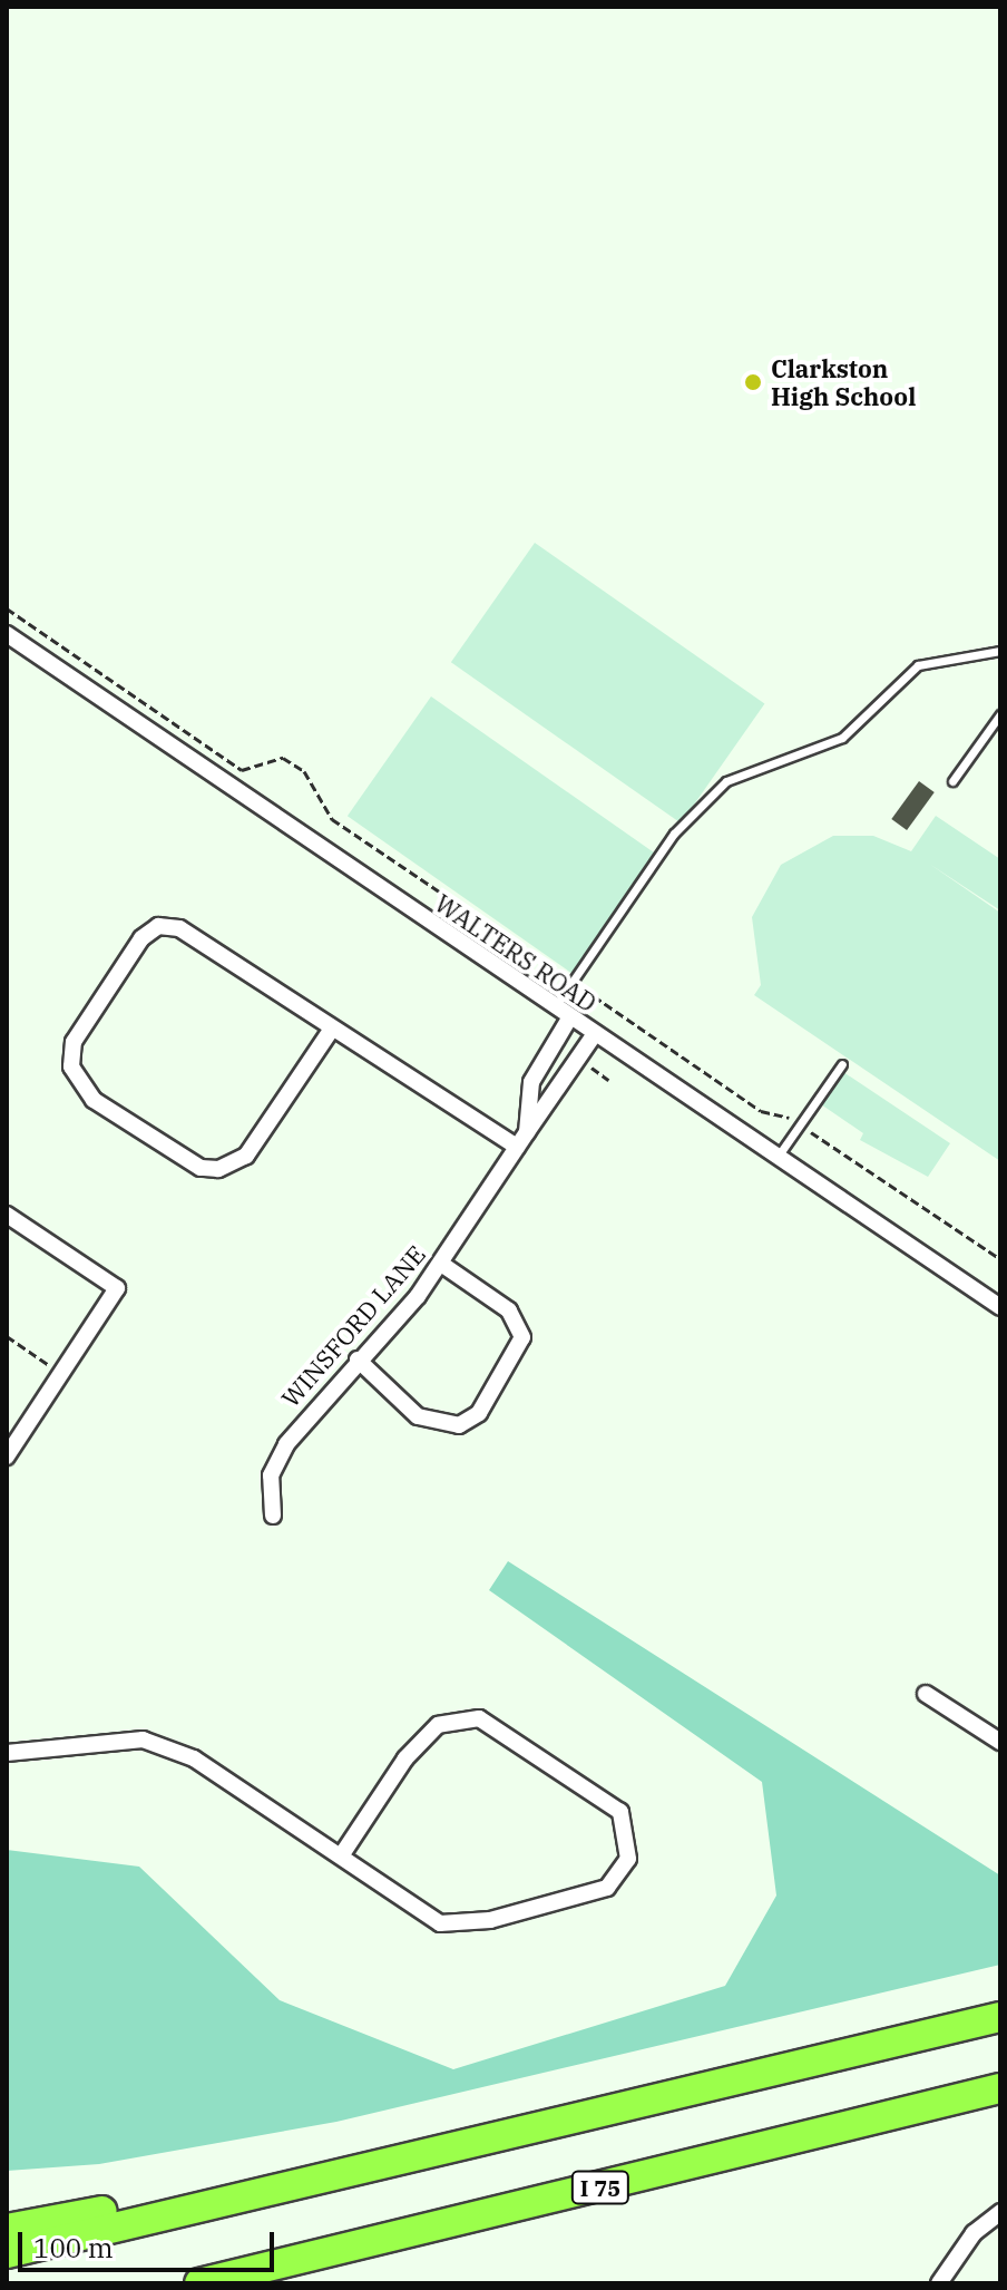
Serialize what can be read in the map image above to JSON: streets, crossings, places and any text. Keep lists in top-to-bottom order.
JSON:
{
  "streets": {
    "highway": ["I 75"],
    "street": ["WALTERS ROAD", "WINSFORD LANE"]
  },
  "crossings": [
    ["WALTERS ROAD", "WINSFORD LANE"]
  ],
  "places": ["Clarkston High School"],
  "scale_bar": "100 m"
}
